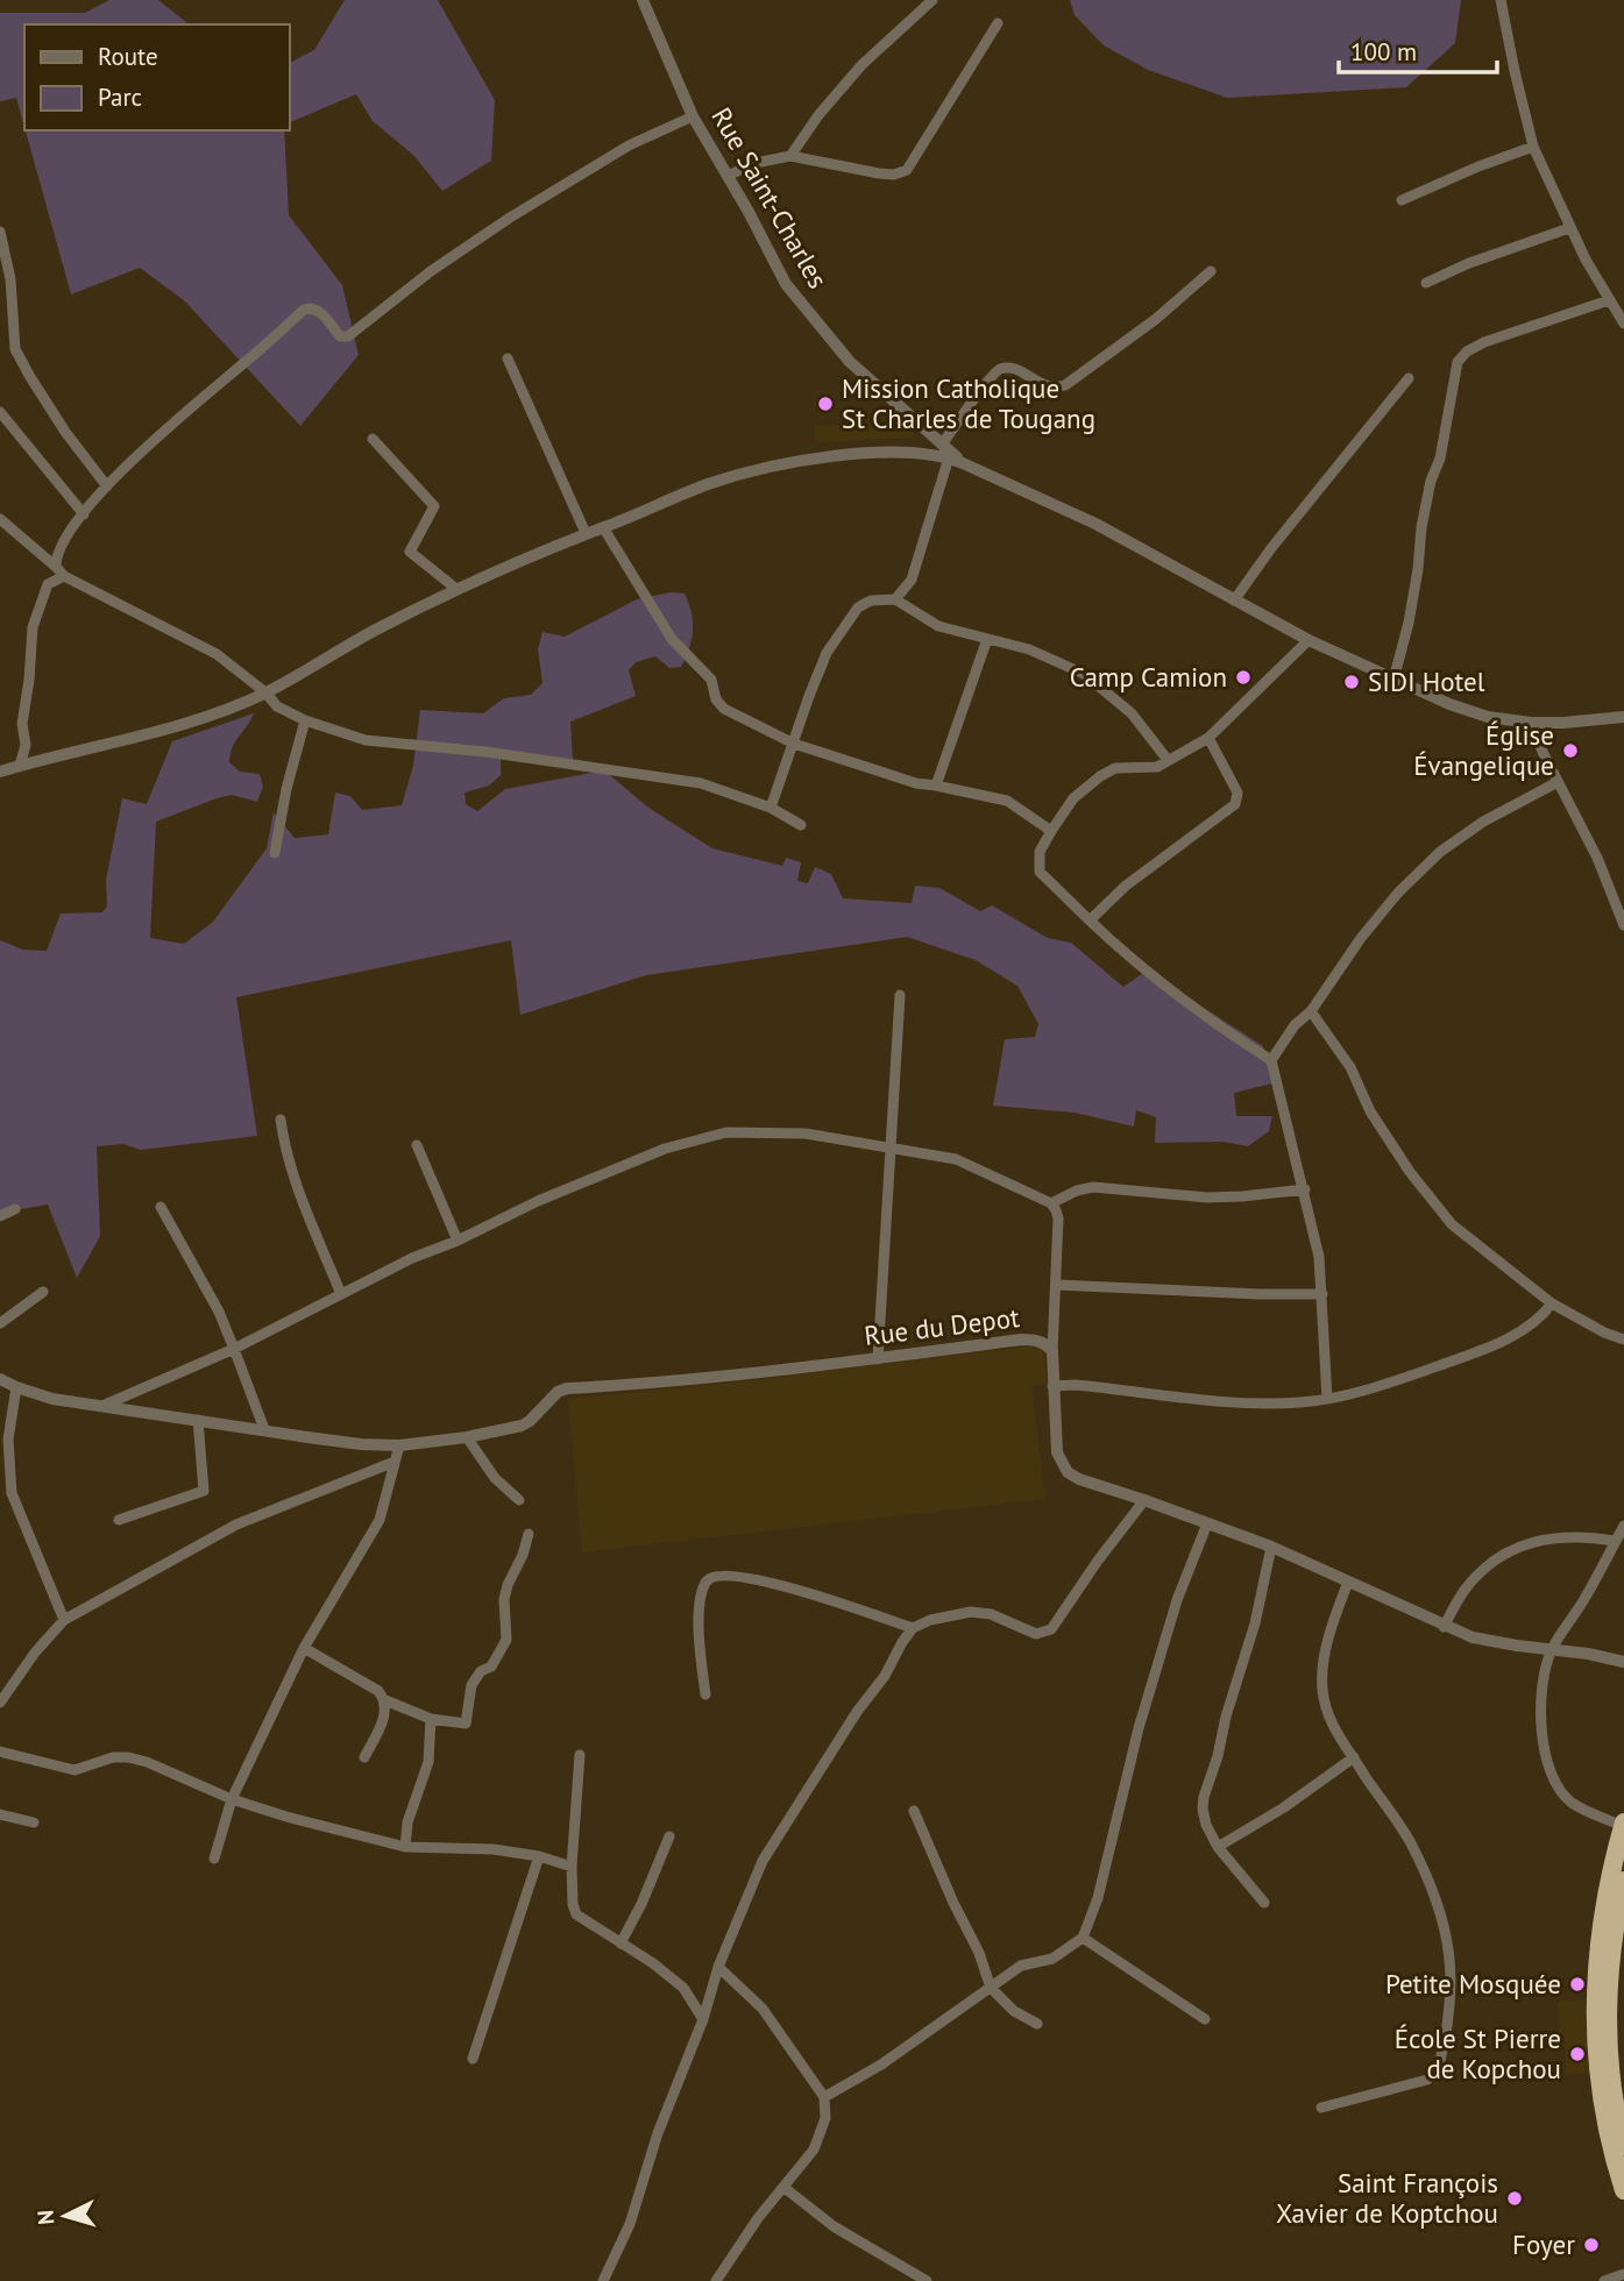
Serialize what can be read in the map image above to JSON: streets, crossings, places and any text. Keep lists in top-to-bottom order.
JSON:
{
  "streets": {
    "street": ["Rue Saint-Charles", "Rue du Depot"]
  },
  "places": [
    "Mission Catholique St Charles de Tougang",
    "Camp Camion",
    "SIDI Hotel",
    "Église Évangelique",
    "Petite Mosquée",
    "École St Pierre de Kopchou",
    "Saint François Xavier de Koptchou",
    "Foyer"
  ],
  "legend": ["Route", "Parc"],
  "scale_bar": "100 m",
  "north": "left"
}
